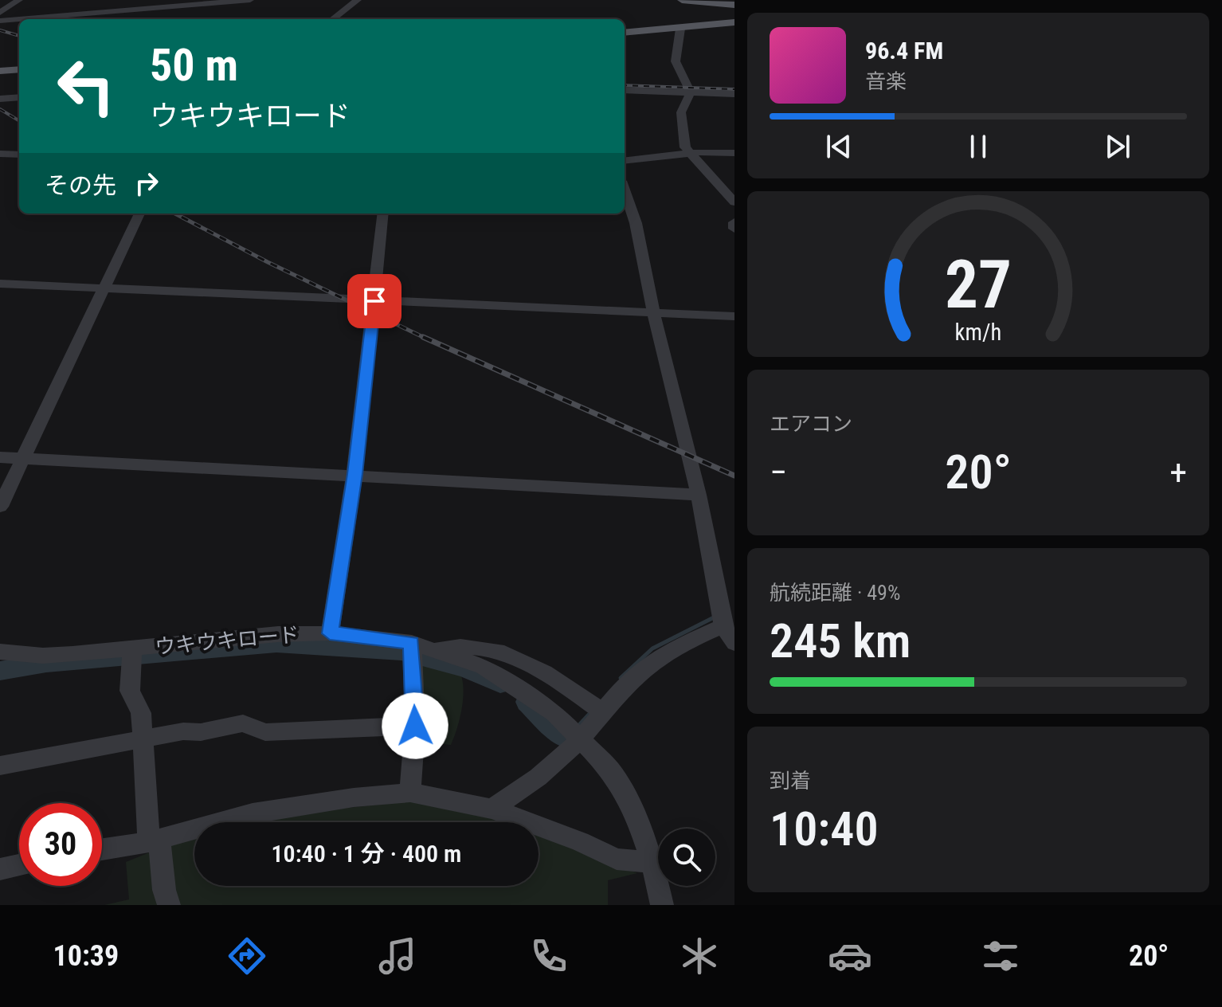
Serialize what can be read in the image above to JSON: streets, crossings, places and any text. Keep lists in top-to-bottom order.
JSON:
{
  "streets": {
    "street": ["ウキウキロード"]
  },
  "page": {
    "turn": ["50 m", "ウキウキロード"],
    "song": ["96.4 FM", "音楽"],
    "then": "その先",
    "tile": [
      "エアコン",
      ["航続距離 · 49%", "245 km"],
      ["到着", "10:40"]
    ],
    "heat": ["−", "20°", "+"],
    "limit": "30",
    "trip": "10:40 · 1 分 · 400 m",
    "tabs": ["10:39", "20°"],
    "gauge": ["27", "km/h"]
  }
}
